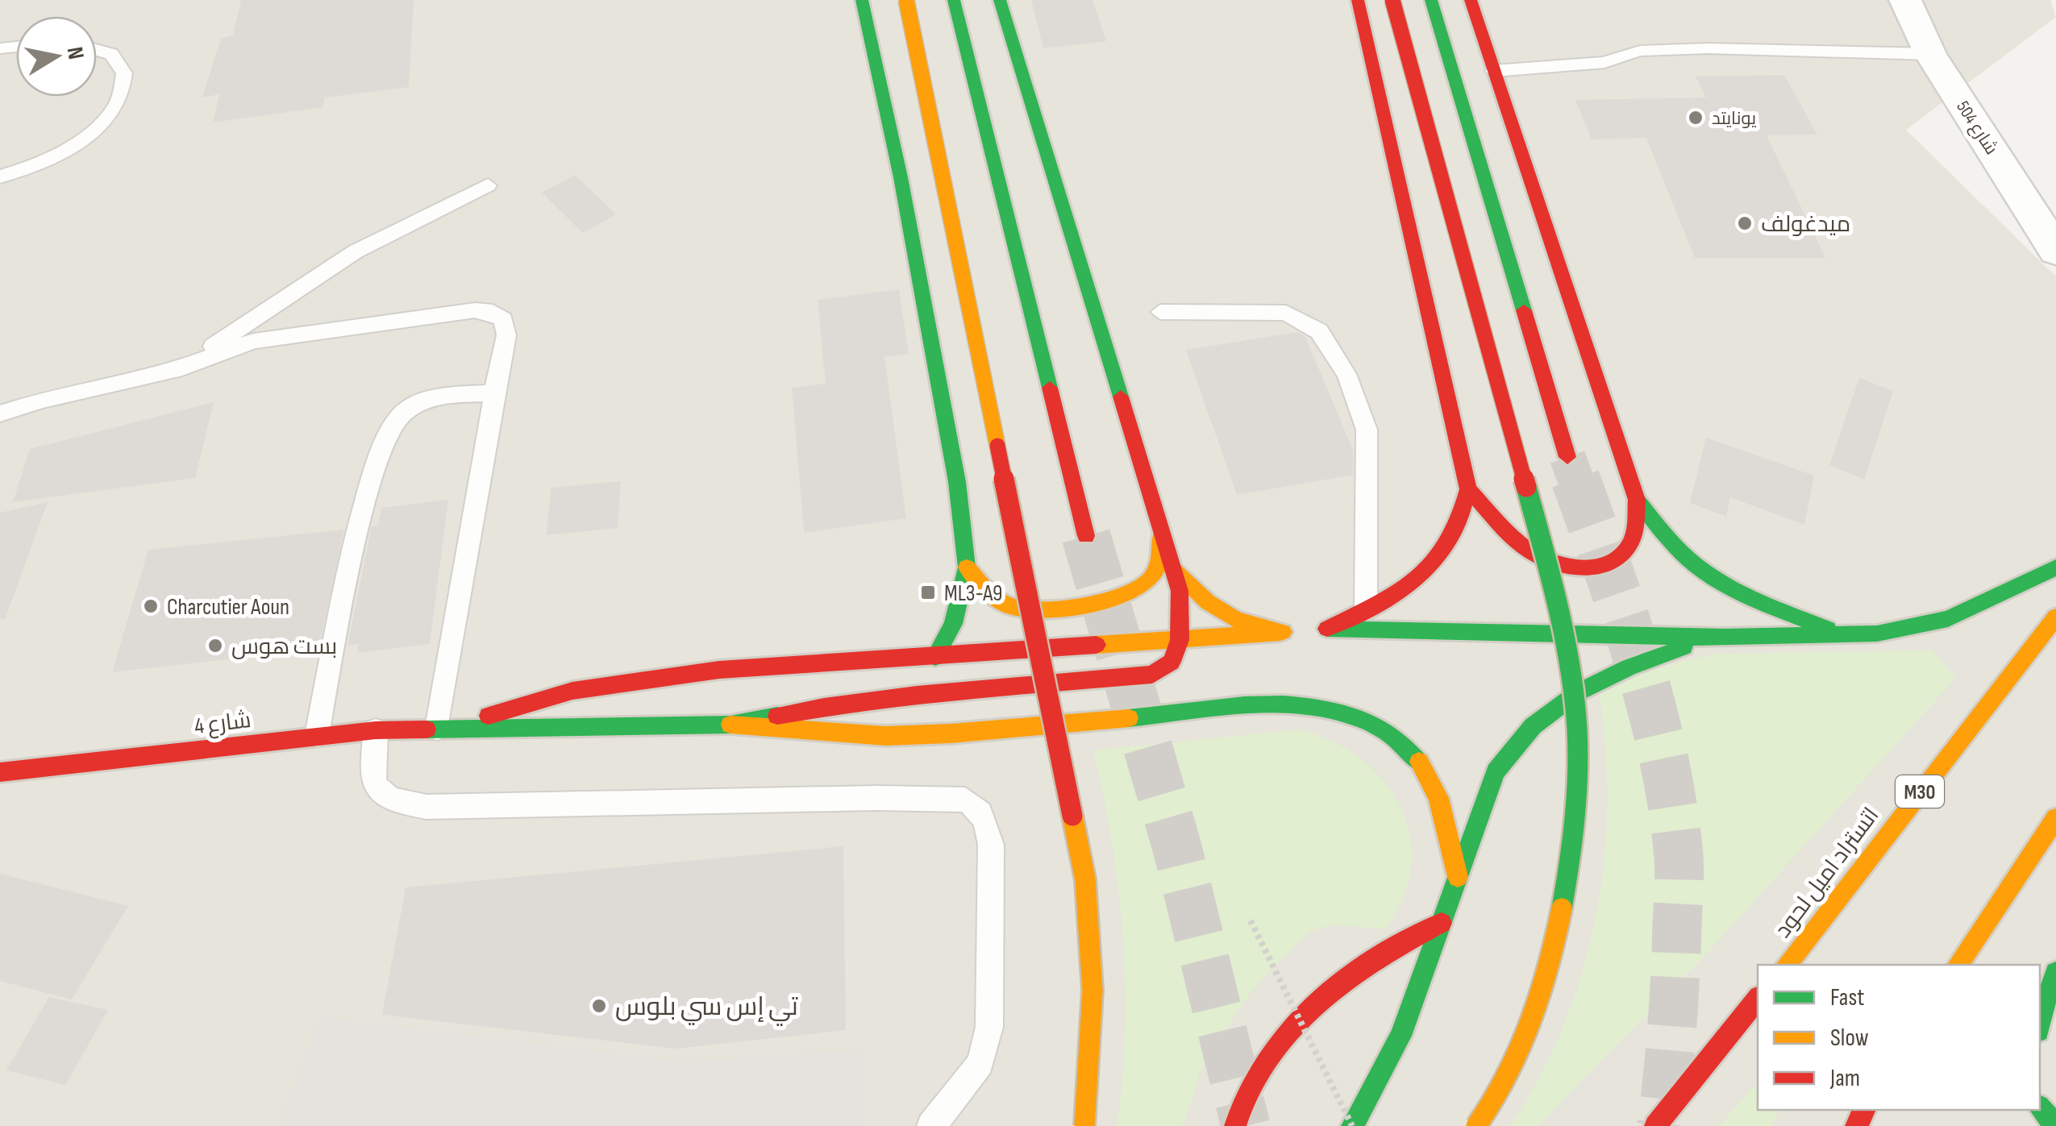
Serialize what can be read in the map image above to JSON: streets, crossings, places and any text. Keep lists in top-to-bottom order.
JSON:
{
  "streets": {
    "main road": ["شارع 4", "M30", "اتستراد اميل لحود"],
    "street": ["شارع 504"]
  },
  "places": {
    "other": [
      "يونايتد",
      "ميدغولف",
      "Charcutier Aoun",
      "بست هوس",
      "تي إس سي بلوس"
    ],
    "transit": ["ML3-A9"]
  },
  "legend": ["Fast", "Slow", "Jam"],
  "north": "right"
}
